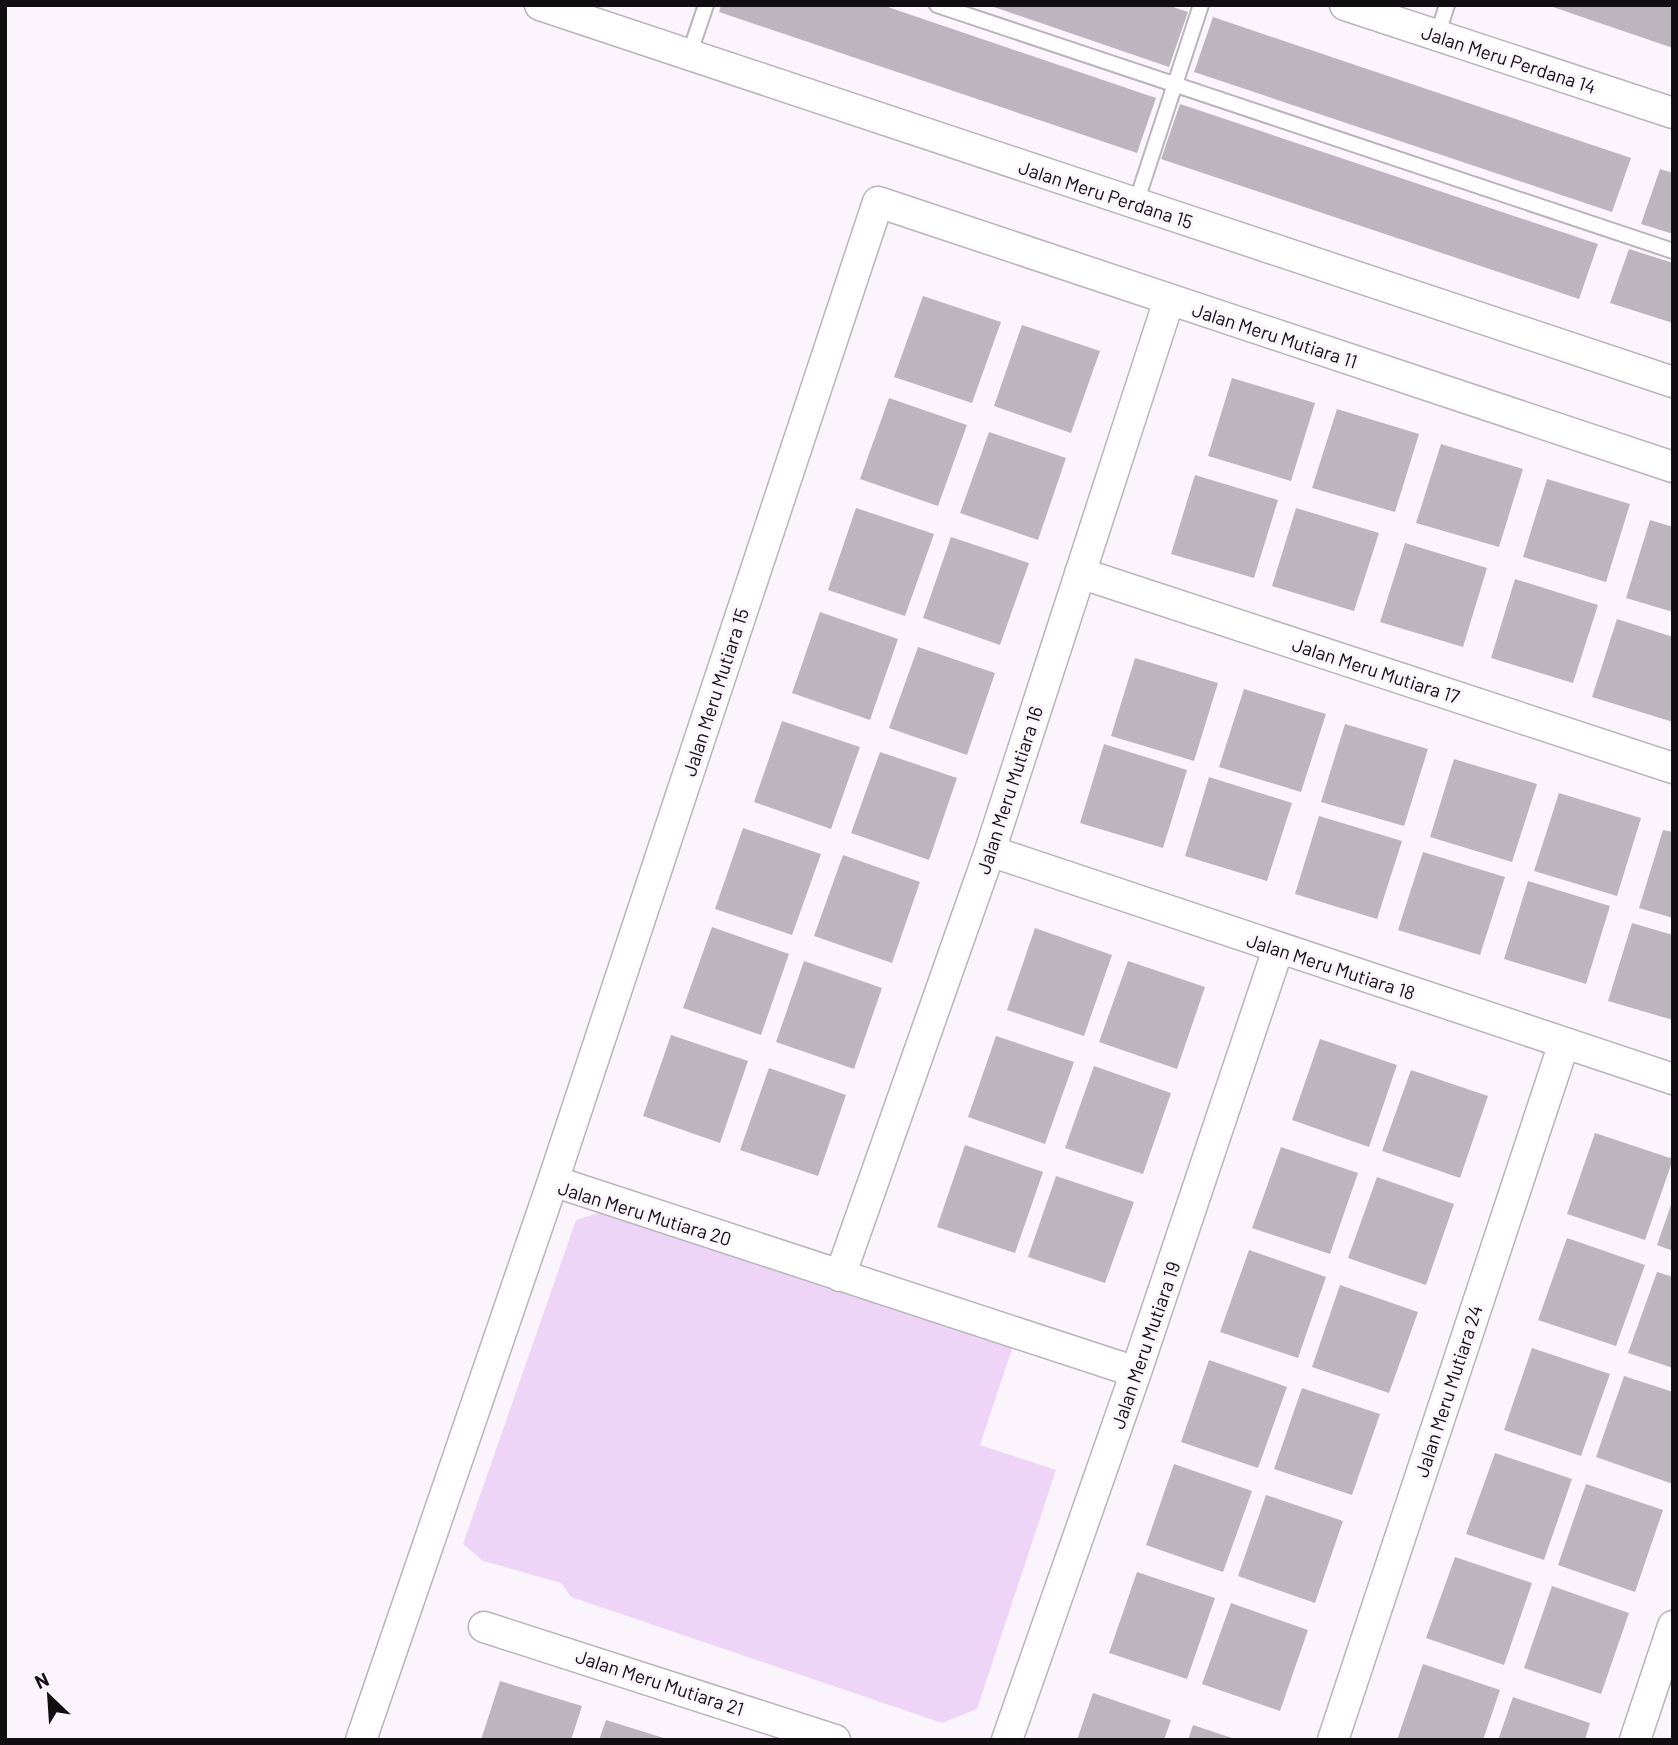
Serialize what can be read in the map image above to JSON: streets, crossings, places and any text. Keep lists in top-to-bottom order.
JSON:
{
  "streets": {
    "street": [
      "Jalan Meru Perdana 14",
      "Jalan Meru Perdana 15",
      "Jalan Meru Mutiara 11",
      "Jalan Meru Mutiara 17",
      "Jalan Meru Mutiara 15",
      "Jalan Meru Mutiara 16",
      "Jalan Meru Mutiara 18",
      "Jalan Meru Mutiara 20",
      "Jalan Meru Mutiara 19",
      "Jalan Meru Mutiara 24",
      "Jalan Meru Mutiara 21"
    ]
  },
  "crossings": [
    ["Jalan Meru Mutiara 11", "Jalan Meru Mutiara 15"],
    ["Jalan Meru Mutiara 11", "Jalan Meru Mutiara 16"],
    ["Jalan Meru Mutiara 17", "Jalan Meru Mutiara 16"],
    ["Jalan Meru Mutiara 15", "Jalan Meru Mutiara 20"],
    ["Jalan Meru Mutiara 16", "Jalan Meru Mutiara 18"],
    ["Jalan Meru Mutiara 16", "Jalan Meru Mutiara 20"],
    ["Jalan Meru Mutiara 18", "Jalan Meru Mutiara 19"],
    ["Jalan Meru Mutiara 18", "Jalan Meru Mutiara 24"],
    ["Jalan Meru Mutiara 20", "Jalan Meru Mutiara 19"]
  ],
  "north": "top left"
}
